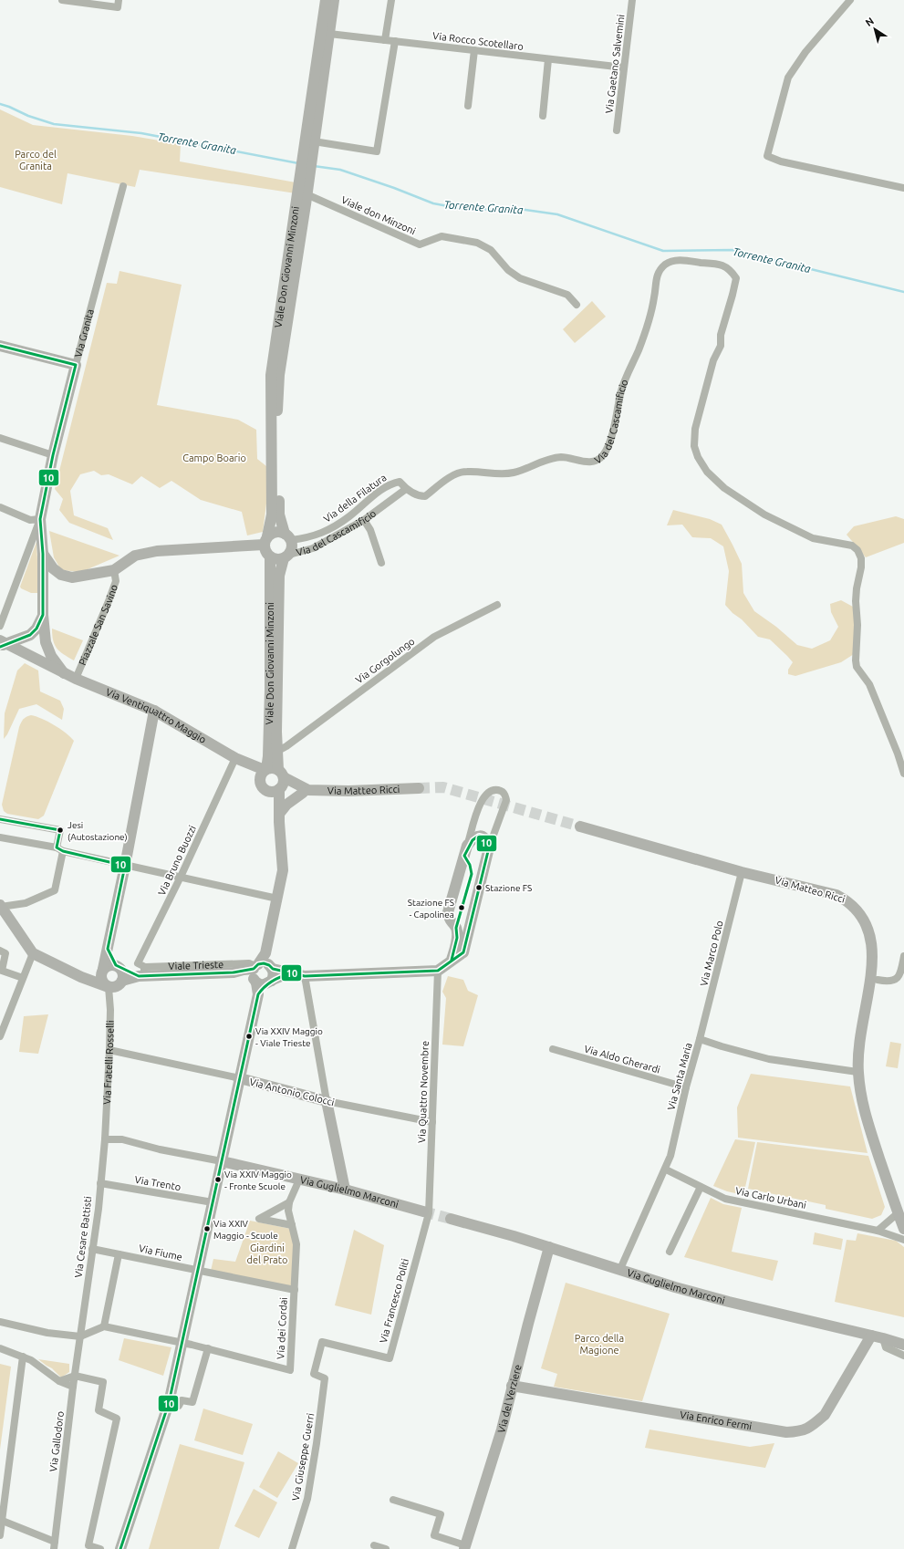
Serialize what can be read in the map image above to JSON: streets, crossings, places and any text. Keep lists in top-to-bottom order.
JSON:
{
  "streets": {
    "main road": [
      "Viale Don Giovanni Minzoni",
      "Via Granita",
      "Piazzale San Savino",
      "Via Ventiquattro Maggio",
      "Via Matteo Ricci",
      "Viale Trieste",
      "Via Fratelli Rosselli",
      "Via Antonio Colocci",
      "Via Guglielmo Marconi",
      "Via del Verziere",
      "Via Enrico Fermi"
    ],
    "street": [
      "Via Rocco Scotellaro",
      "Via Gaetano Salvemini",
      "Viale don Minzoni",
      "Via del Cascamificio",
      "Via della Filatura",
      "Via Gorgolungo",
      "Via Bruno Buozzi",
      "Via Marco Polo",
      "Via Aldo Gherardi",
      "Via Santa Maria",
      "Via Quattro Novembre",
      "Via Trento",
      "Via Carlo Urbani",
      "Via Cesare Battisti",
      "Via Fiume",
      "Via Francesco Politi",
      "Via dei Cordai",
      "Via Gallodoro",
      "Via Giuseppe Guerri"
    ]
  },
  "crossings": [
    ["Via Rocco Scotellaro", "Via Gaetano Salvemini"],
    ["Via Rocco Scotellaro", "Viale Don Giovanni Minzoni"],
    ["Viale don Minzoni", "Viale Don Giovanni Minzoni"],
    ["Viale Don Giovanni Minzoni", "Via del Cascamificio"],
    ["Viale Don Giovanni Minzoni", "Via della Filatura"],
    ["Viale Don Giovanni Minzoni", "Piazzale San Savino"],
    ["Viale Don Giovanni Minzoni", "Via Gorgolungo"],
    ["Viale Don Giovanni Minzoni", "Via Ventiquattro Maggio"],
    ["Viale Don Giovanni Minzoni", "Via Matteo Ricci"],
    ["Via del Cascamificio", "Via della Filatura"],
    ["Via del Cascamificio", "Piazzale San Savino"],
    ["Via della Filatura", "Piazzale San Savino"],
    ["Piazzale San Savino", "Via Ventiquattro Maggio"],
    ["Via Ventiquattro Maggio", "Via Matteo Ricci"],
    ["Via Ventiquattro Maggio", "Via Bruno Buozzi"],
    ["Via Matteo Ricci", "Via Marco Polo"],
    ["Via Matteo Ricci", "Via Santa Maria"],
    ["Via Bruno Buozzi", "Viale Trieste"],
    ["Via Marco Polo", "Via Santa Maria"],
    ["Viale Trieste", "Via Fratelli Rosselli"],
    ["Viale Trieste", "Via Quattro Novembre"],
    ["Via Aldo Gherardi", "Via Santa Maria"],
    ["Via Fratelli Rosselli", "Via Antonio Colocci"],
    ["Via Fratelli Rosselli", "Via Guglielmo Marconi"],
    ["Via Fratelli Rosselli", "Via Cesare Battisti"],
    ["Via Santa Maria", "Via Guglielmo Marconi"],
    ["Via Santa Maria", "Via Carlo Urbani"],
    ["Via Antonio Colocci", "Via Quattro Novembre"],
    ["Via Quattro Novembre", "Via Guglielmo Marconi"],
    ["Via Quattro Novembre", "Via Francesco Politi"],
    ["Via Trento", "Via Cesare Battisti"],
    ["Via Guglielmo Marconi", "Via Cesare Battisti"],
    ["Via Guglielmo Marconi", "Via Francesco Politi"],
    ["Via Guglielmo Marconi", "Via dei Cordai"],
    ["Via Guglielmo Marconi", "Via del Verziere"],
    ["Via Guglielmo Marconi", "Via Enrico Fermi"],
    ["Via Cesare Battisti", "Via Fiume"],
    ["Via Cesare Battisti", "Via Gallodoro"],
    ["Via Fiume", "Via dei Cordai"],
    ["Via Francesco Politi", "Via Giuseppe Guerri"],
    ["Via del Verziere", "Via Enrico Fermi"]
  ],
  "water": ["Torrente Granita"],
  "parks": [
    "Parco del Granita",
    "Campo Boario",
    "Giardini del Prato",
    "Parco della Magione"
  ],
  "places": [
    "Jesi (Autostazione)",
    "Stazione FS",
    "Stazione FS - Capolinea",
    "Via XXIV Maggio - Viale Trieste",
    "Via XXIV Maggio - Fronte Scuole",
    "Via XXIV Maggio - Scuole"
  ],
  "lines": ["transit line 10"],
  "north": "top left"
}
